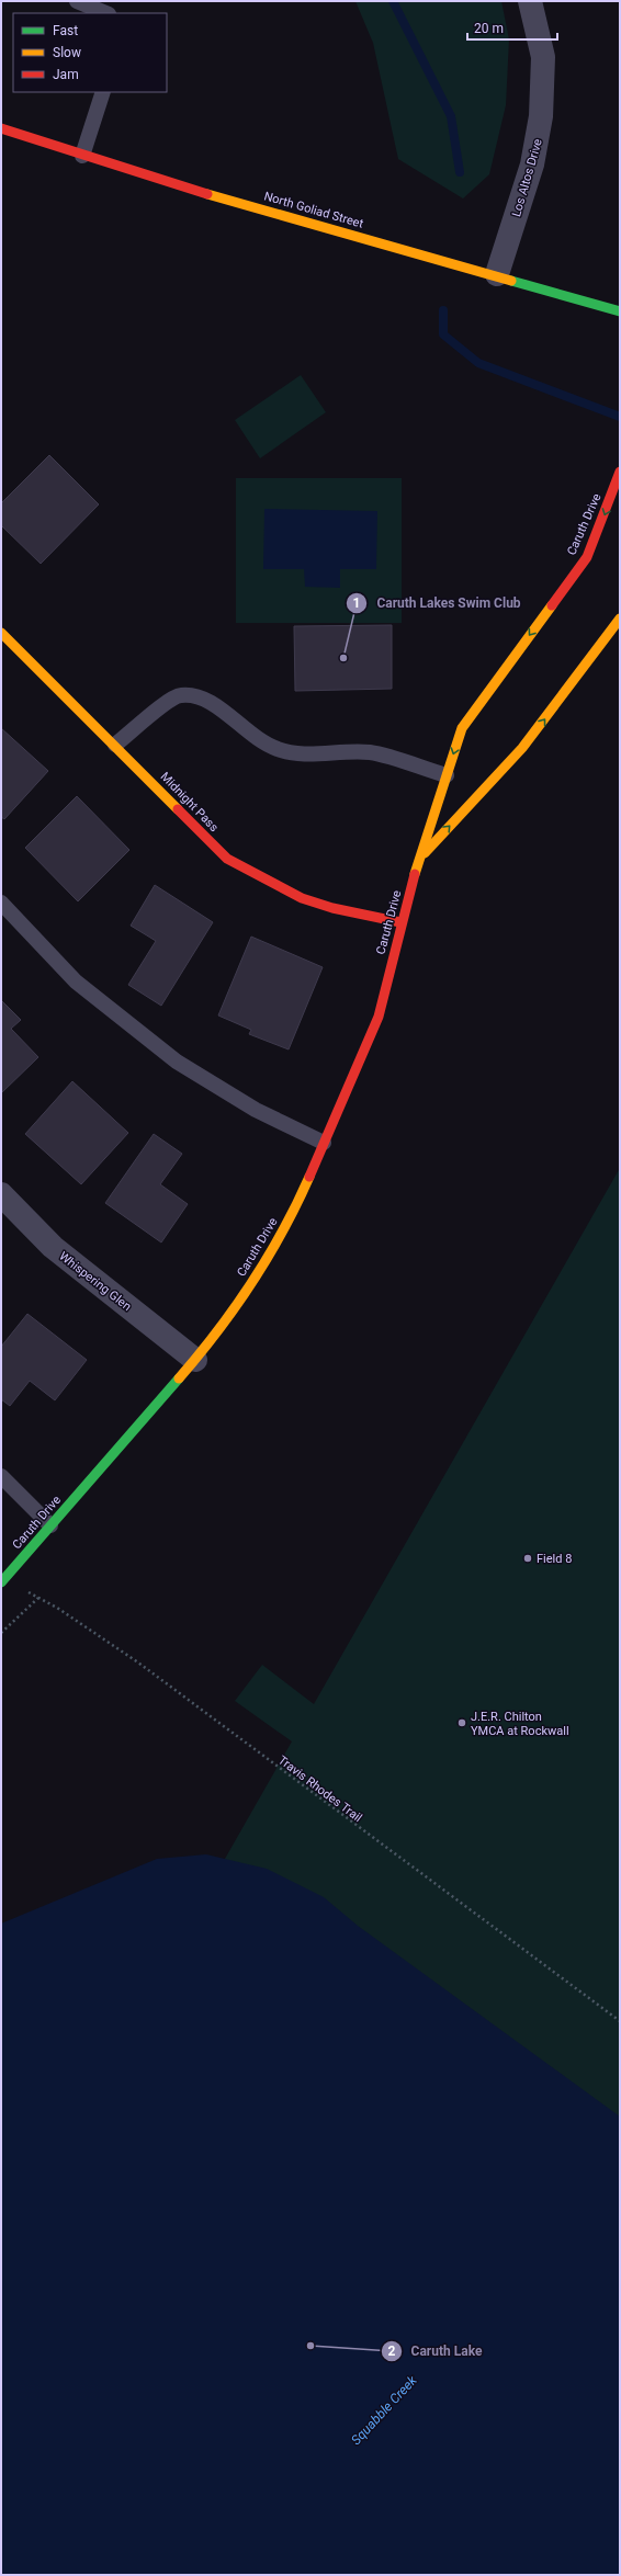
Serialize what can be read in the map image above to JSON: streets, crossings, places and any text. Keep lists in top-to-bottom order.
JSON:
{
  "streets": {
    "street": [
      "Los Altos Drive",
      "North Goliad Street",
      "Caruth Drive",
      "Midnight Pass",
      "Whispering Glen"
    ],
    "path": ["Travis Rhodes Trail"]
  },
  "crossings": [
    ["Los Altos Drive", "North Goliad Street"],
    ["Caruth Drive", "Midnight Pass"],
    ["Caruth Drive", "Whispering Glen"],
    ["Caruth Drive", "Travis Rhodes Trail"]
  ],
  "water": ["Squabble Creek"],
  "places": [
    "Caruth Lakes Swim Club",
    "Field 8",
    "J.E.R. Chilton YMCA at Rockwall",
    "Caruth Lake"
  ],
  "legend": ["Fast", "Slow", "Jam"],
  "scale_bar": "20 m"
}
